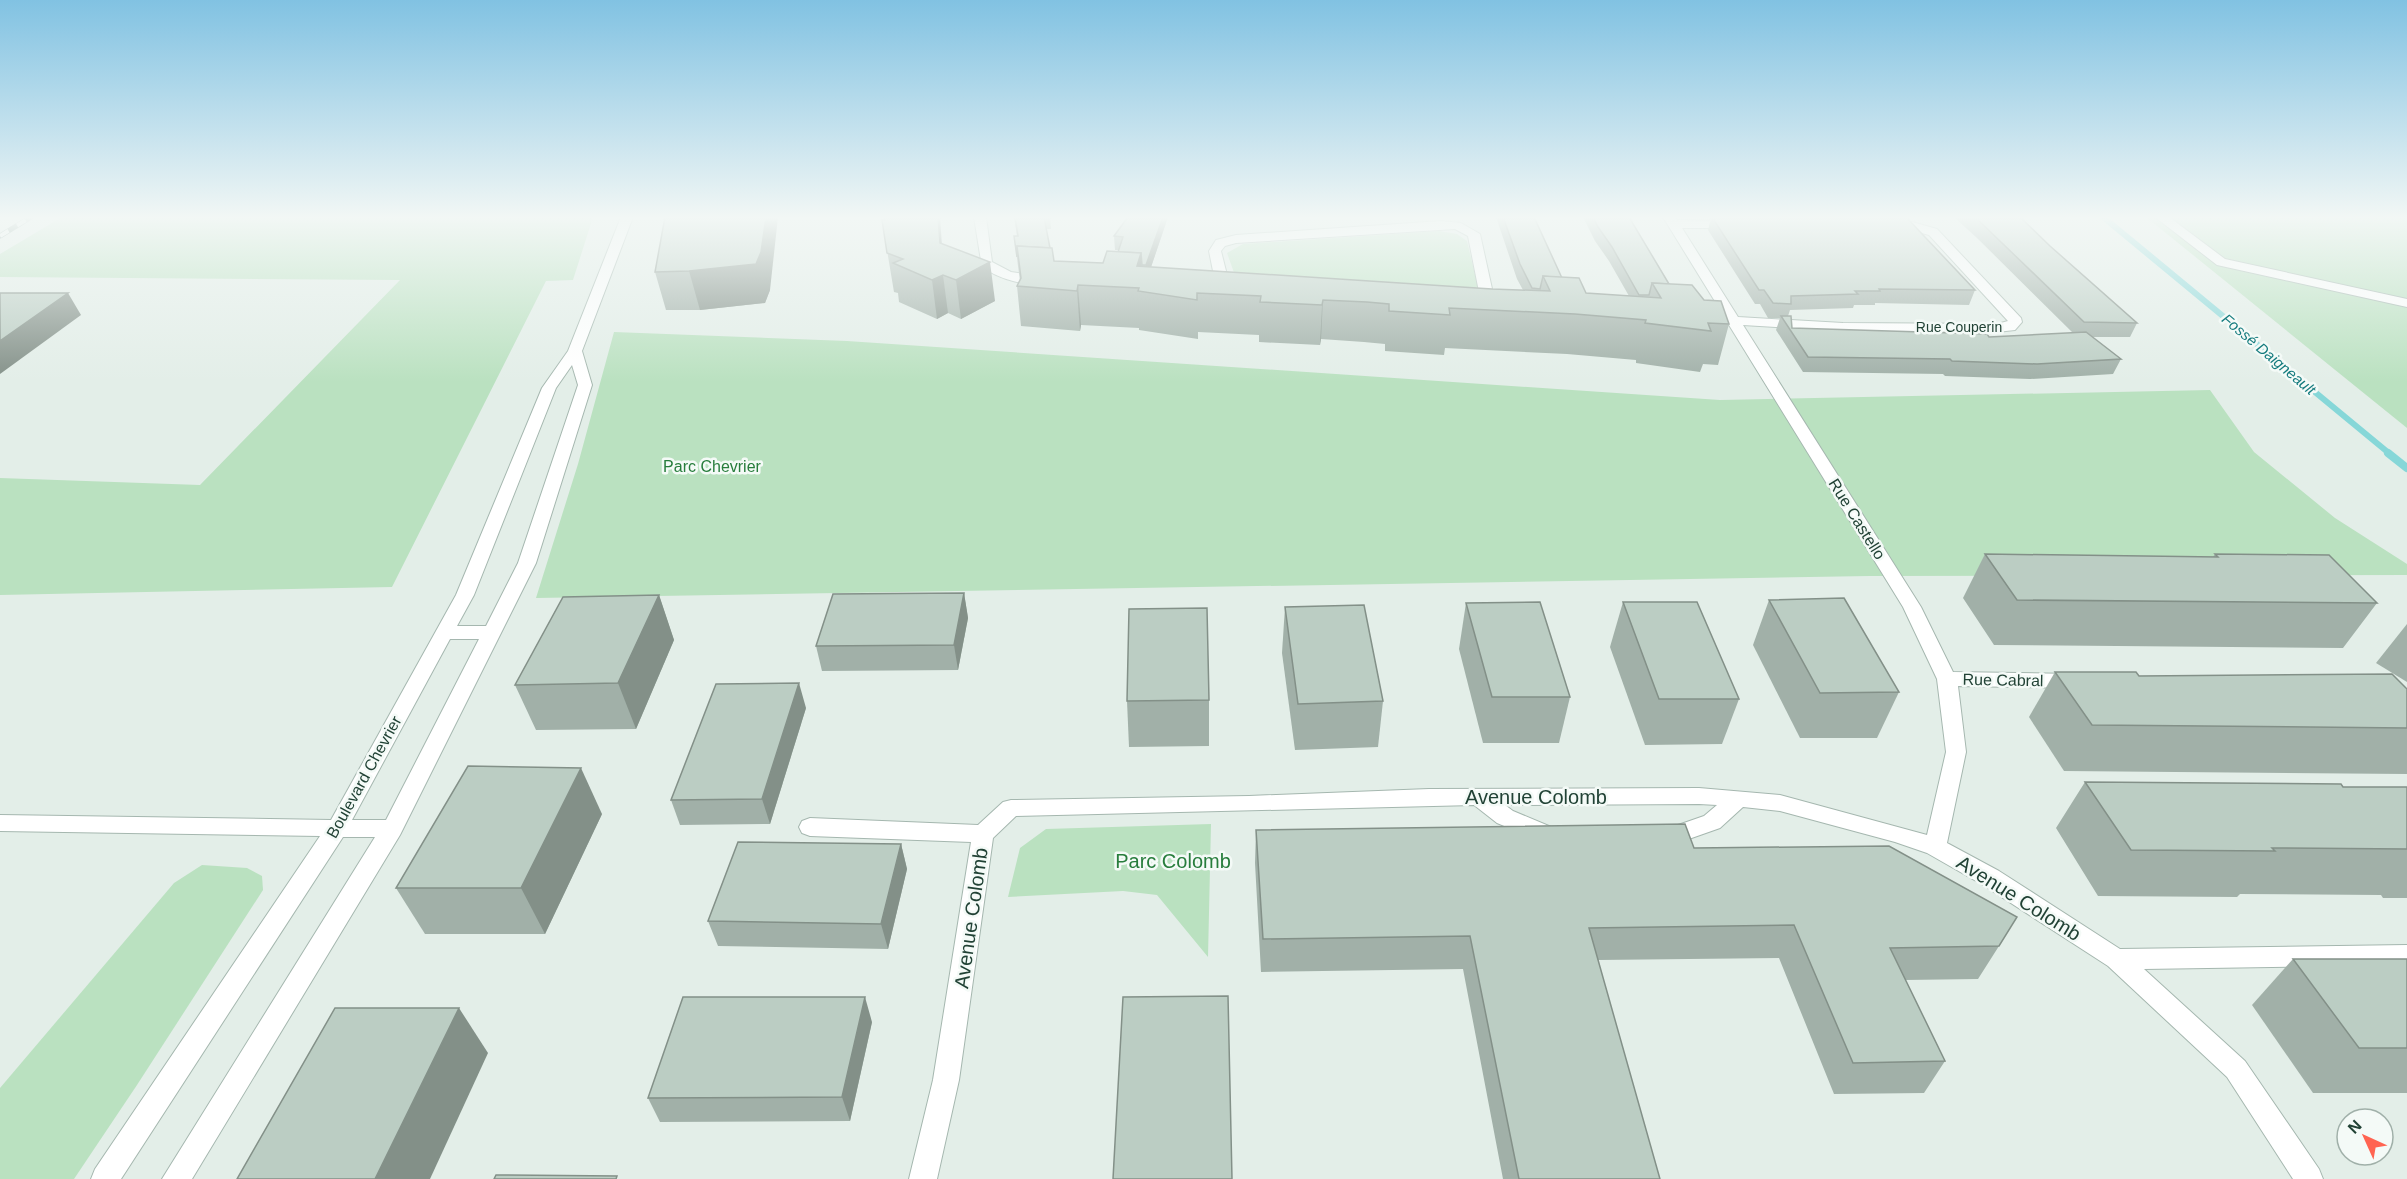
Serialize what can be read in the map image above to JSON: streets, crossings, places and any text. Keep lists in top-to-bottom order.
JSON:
{
  "streets": {
    "street": [
      "Rue Couperin",
      "Rue Castello",
      "Rue Cabral",
      "Boulevard Chevrier",
      "Avenue Colomb"
    ]
  },
  "crossings": [
    ["Rue Couperin", "Rue Castello"],
    ["Rue Castello", "Rue Cabral"],
    ["Rue Castello", "Avenue Colomb"]
  ],
  "water": ["Fossé Daigneault"],
  "parks": ["Parc Chevrier", "Parc Colomb"],
  "north": "top left"
}
